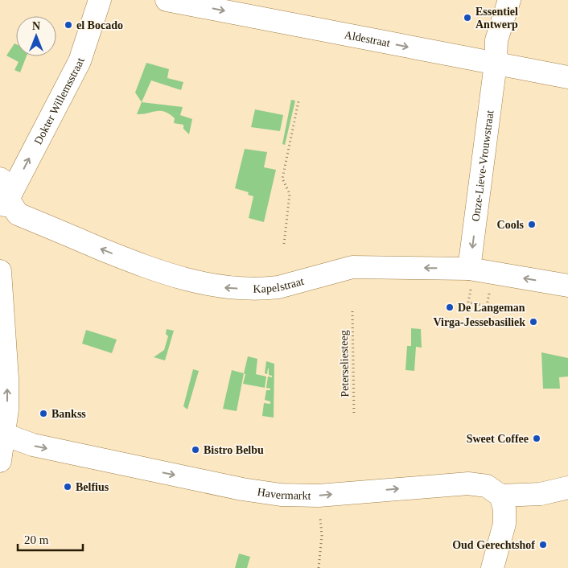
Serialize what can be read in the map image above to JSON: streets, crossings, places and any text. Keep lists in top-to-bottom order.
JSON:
{
  "streets": {
    "street": [
      "Aldestraat",
      "Dokter Willemsstraat",
      "Onze-Lieve-Vrouwstraat",
      "Kapelstraat",
      "Havermarkt"
    ],
    "path": ["Peterseliesteeg"]
  },
  "crossings": [
    ["Aldestraat", "Onze-Lieve-Vrouwstraat"],
    ["Dokter Willemsstraat", "Kapelstraat"],
    ["Onze-Lieve-Vrouwstraat", "Kapelstraat"]
  ],
  "one_way": [
    "Aldestraat",
    "Dokter Willemsstraat",
    "Onze-Lieve-Vrouwstraat",
    "Kapelstraat",
    "Havermarkt"
  ],
  "places": [
    "Essentiel Antwerp",
    "el Bocado",
    "Cools",
    "De Langeman",
    "Virga-Jessebasiliek",
    "Bankss",
    "Sweet Coffee",
    "Bistro Belbu",
    "Belfius",
    "Oud Gerechtshof"
  ],
  "scale_bar": "20 m",
  "north": "top"
}
